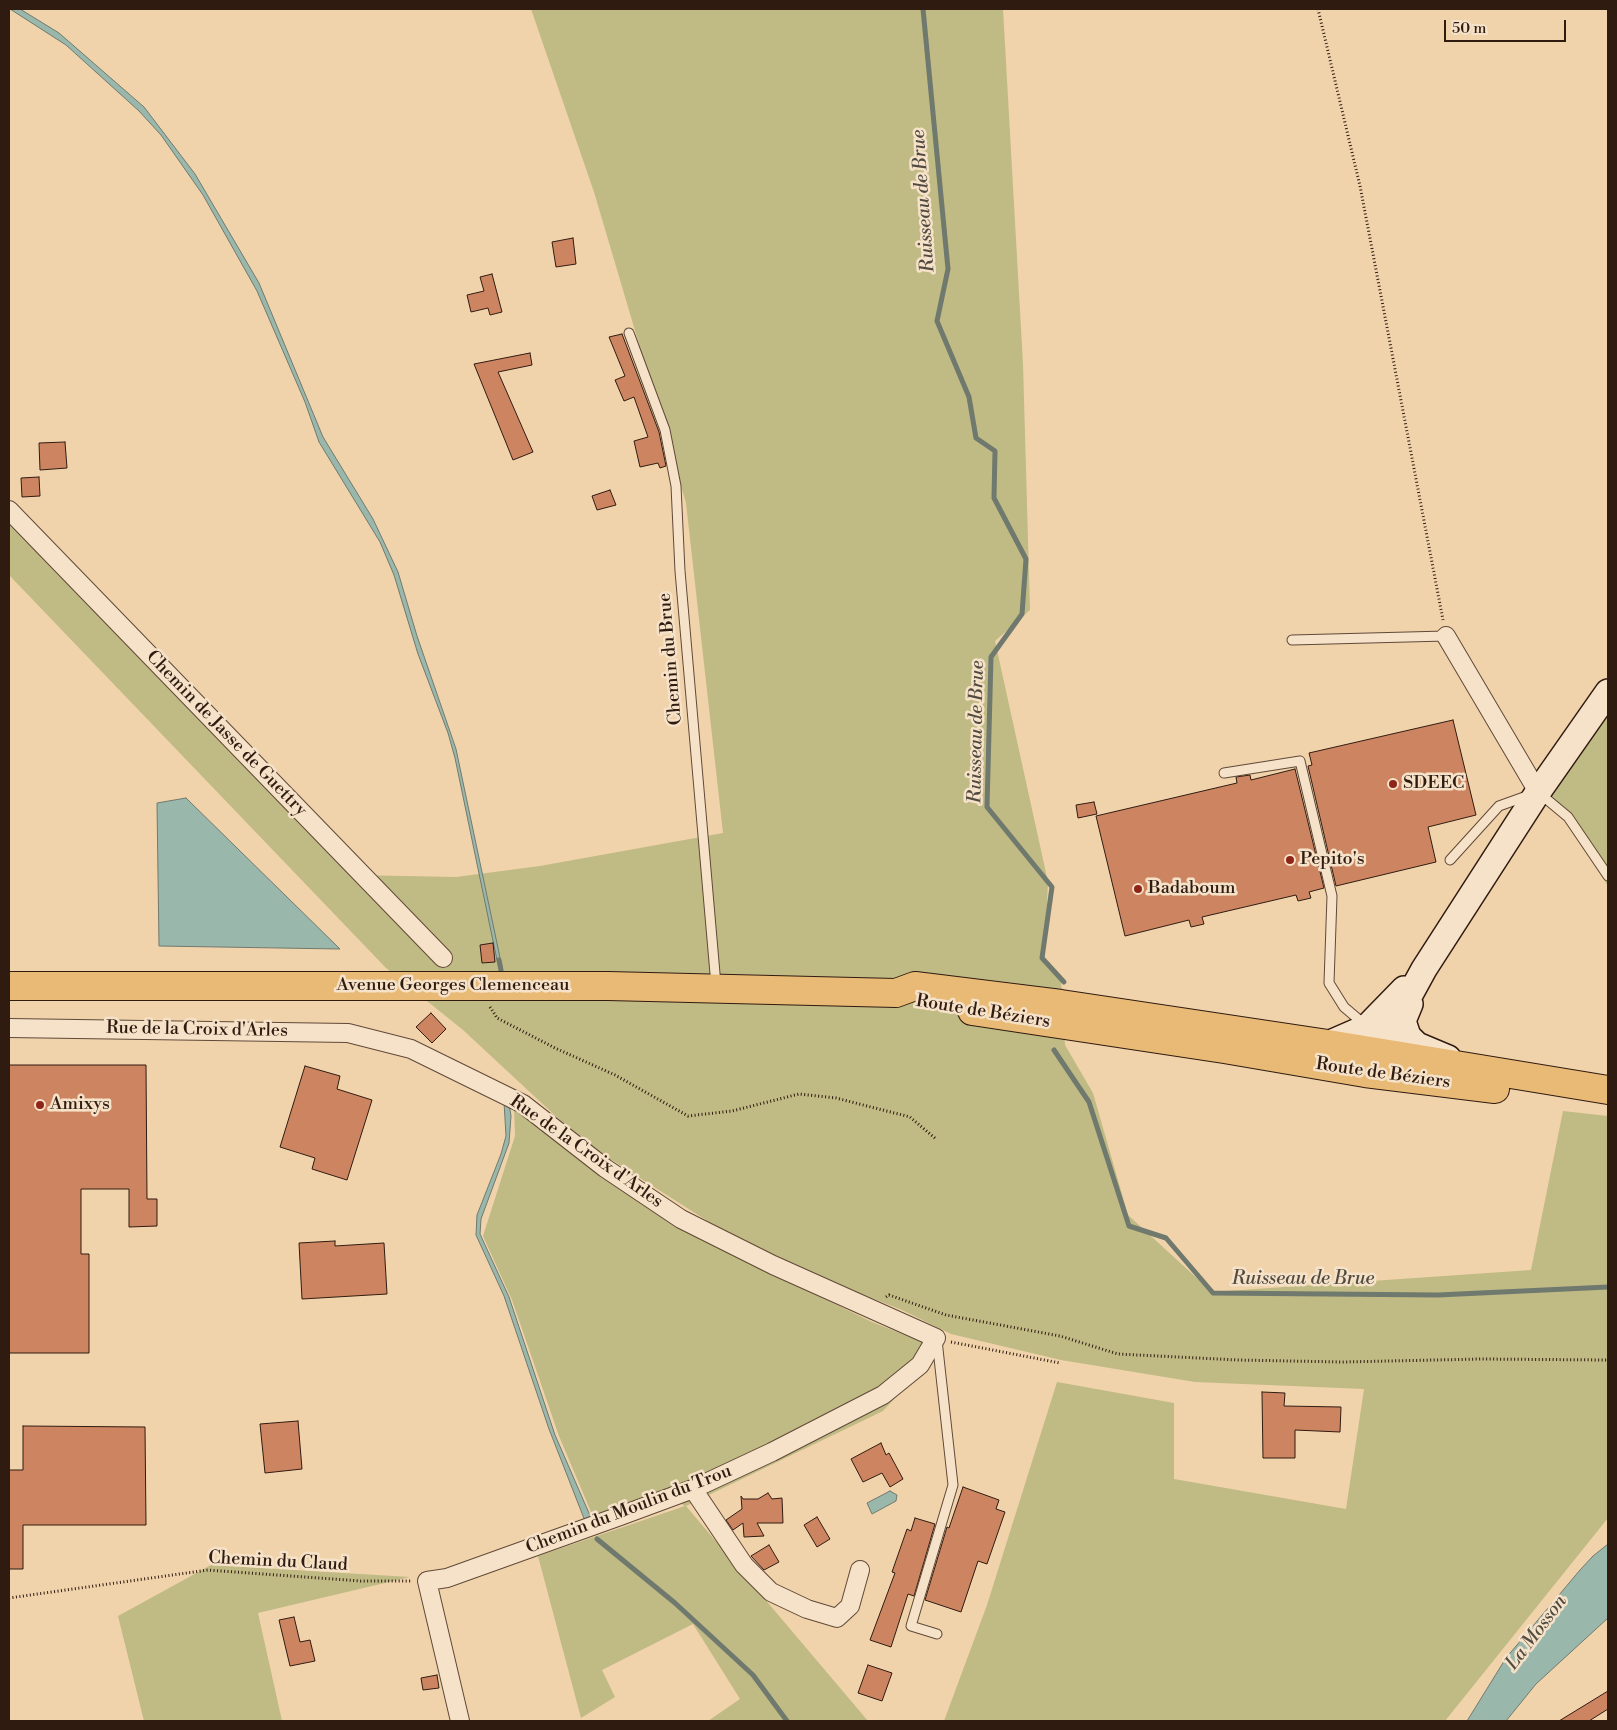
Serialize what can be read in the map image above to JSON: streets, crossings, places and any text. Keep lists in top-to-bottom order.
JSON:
{
  "streets": {
    "main road": ["Avenue Georges Clemenceau", "Route de Béziers"],
    "street": ["Chemin de Jasse de Guettry", "Rue de la Croix d'Arles", "Chemin du Moulin du Trou"],
    "lane": ["Chemin du Brue"],
    "path": ["Chemin du Claud"]
  },
  "crossings": [
    ["Chemin du Brue", "Avenue Georges Clemenceau"],
    ["Avenue Georges Clemenceau", "Route de Béziers"],
    ["Rue de la Croix d'Arles", "Chemin du Moulin du Trou"],
    ["Chemin du Moulin du Trou", "Chemin du Claud"]
  ],
  "water": ["Ruisseau de Brue", "La Mosson"],
  "places": [
    "SDEEC",
    "Pepito's",
    "Badaboum",
    "Amixys"
  ],
  "scale_bar": "50 m"
}
